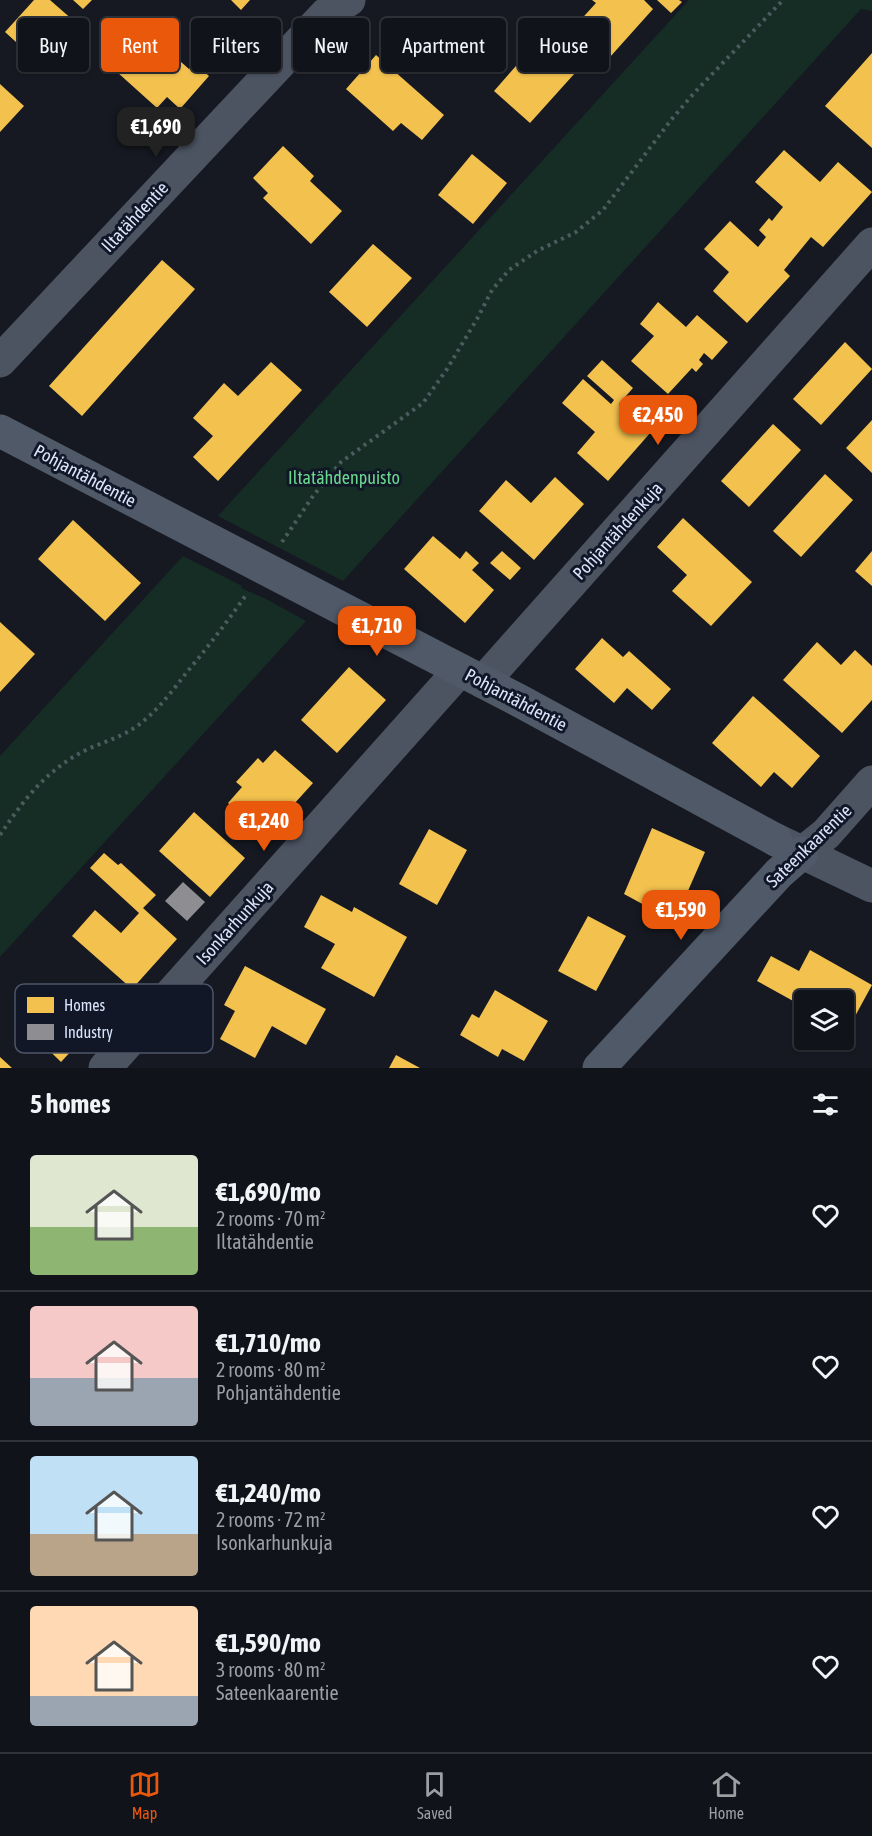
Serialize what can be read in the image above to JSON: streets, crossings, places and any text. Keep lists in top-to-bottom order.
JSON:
{
  "streets": {
    "street": [
      "Iltatähdentie",
      "Pohjantähdentie",
      "Pohjantähdenkuja",
      "Sateenkaarentie",
      "Isonkarhunkuja"
    ]
  },
  "crossings": [
    ["Pohjantähdentie", "Pohjantähdenkuja"],
    ["Pohjantähdentie", "Sateenkaarentie"],
    ["Pohjantähdentie", "Isonkarhunkuja"],
    ["Pohjantähdenkuja", "Isonkarhunkuja"]
  ],
  "parks": ["Iltatähdenpuisto"],
  "legend": ["Homes", "Industry"],
  "page": {
    "chip": [
      "Buy",
      "Rent",
      "Filters",
      "New",
      "Apartment",
      "House"
    ],
    "price": [
      "€1,690",
      "€2,450",
      "€1,710",
      "€1,240",
      "€1,590"
    ],
    "heading": "5 homes",
    "list": [
      {
        "name": "€1,690/mo",
        "note": "2 rooms · 70 m² · Iltatähdentie"
      },
      {
        "name": "€1,710/mo",
        "note": "2 rooms · 80 m² · Pohjantähdentie"
      },
      {
        "name": "€1,240/mo",
        "note": "2 rooms · 72 m² · Isonkarhunkuja"
      },
      {
        "name": "€1,590/mo",
        "note": "3 rooms · 80 m² · Sateenkaarentie"
      }
    ],
    "tabs": ["Map", "Saved", "Home"]
  }
}
